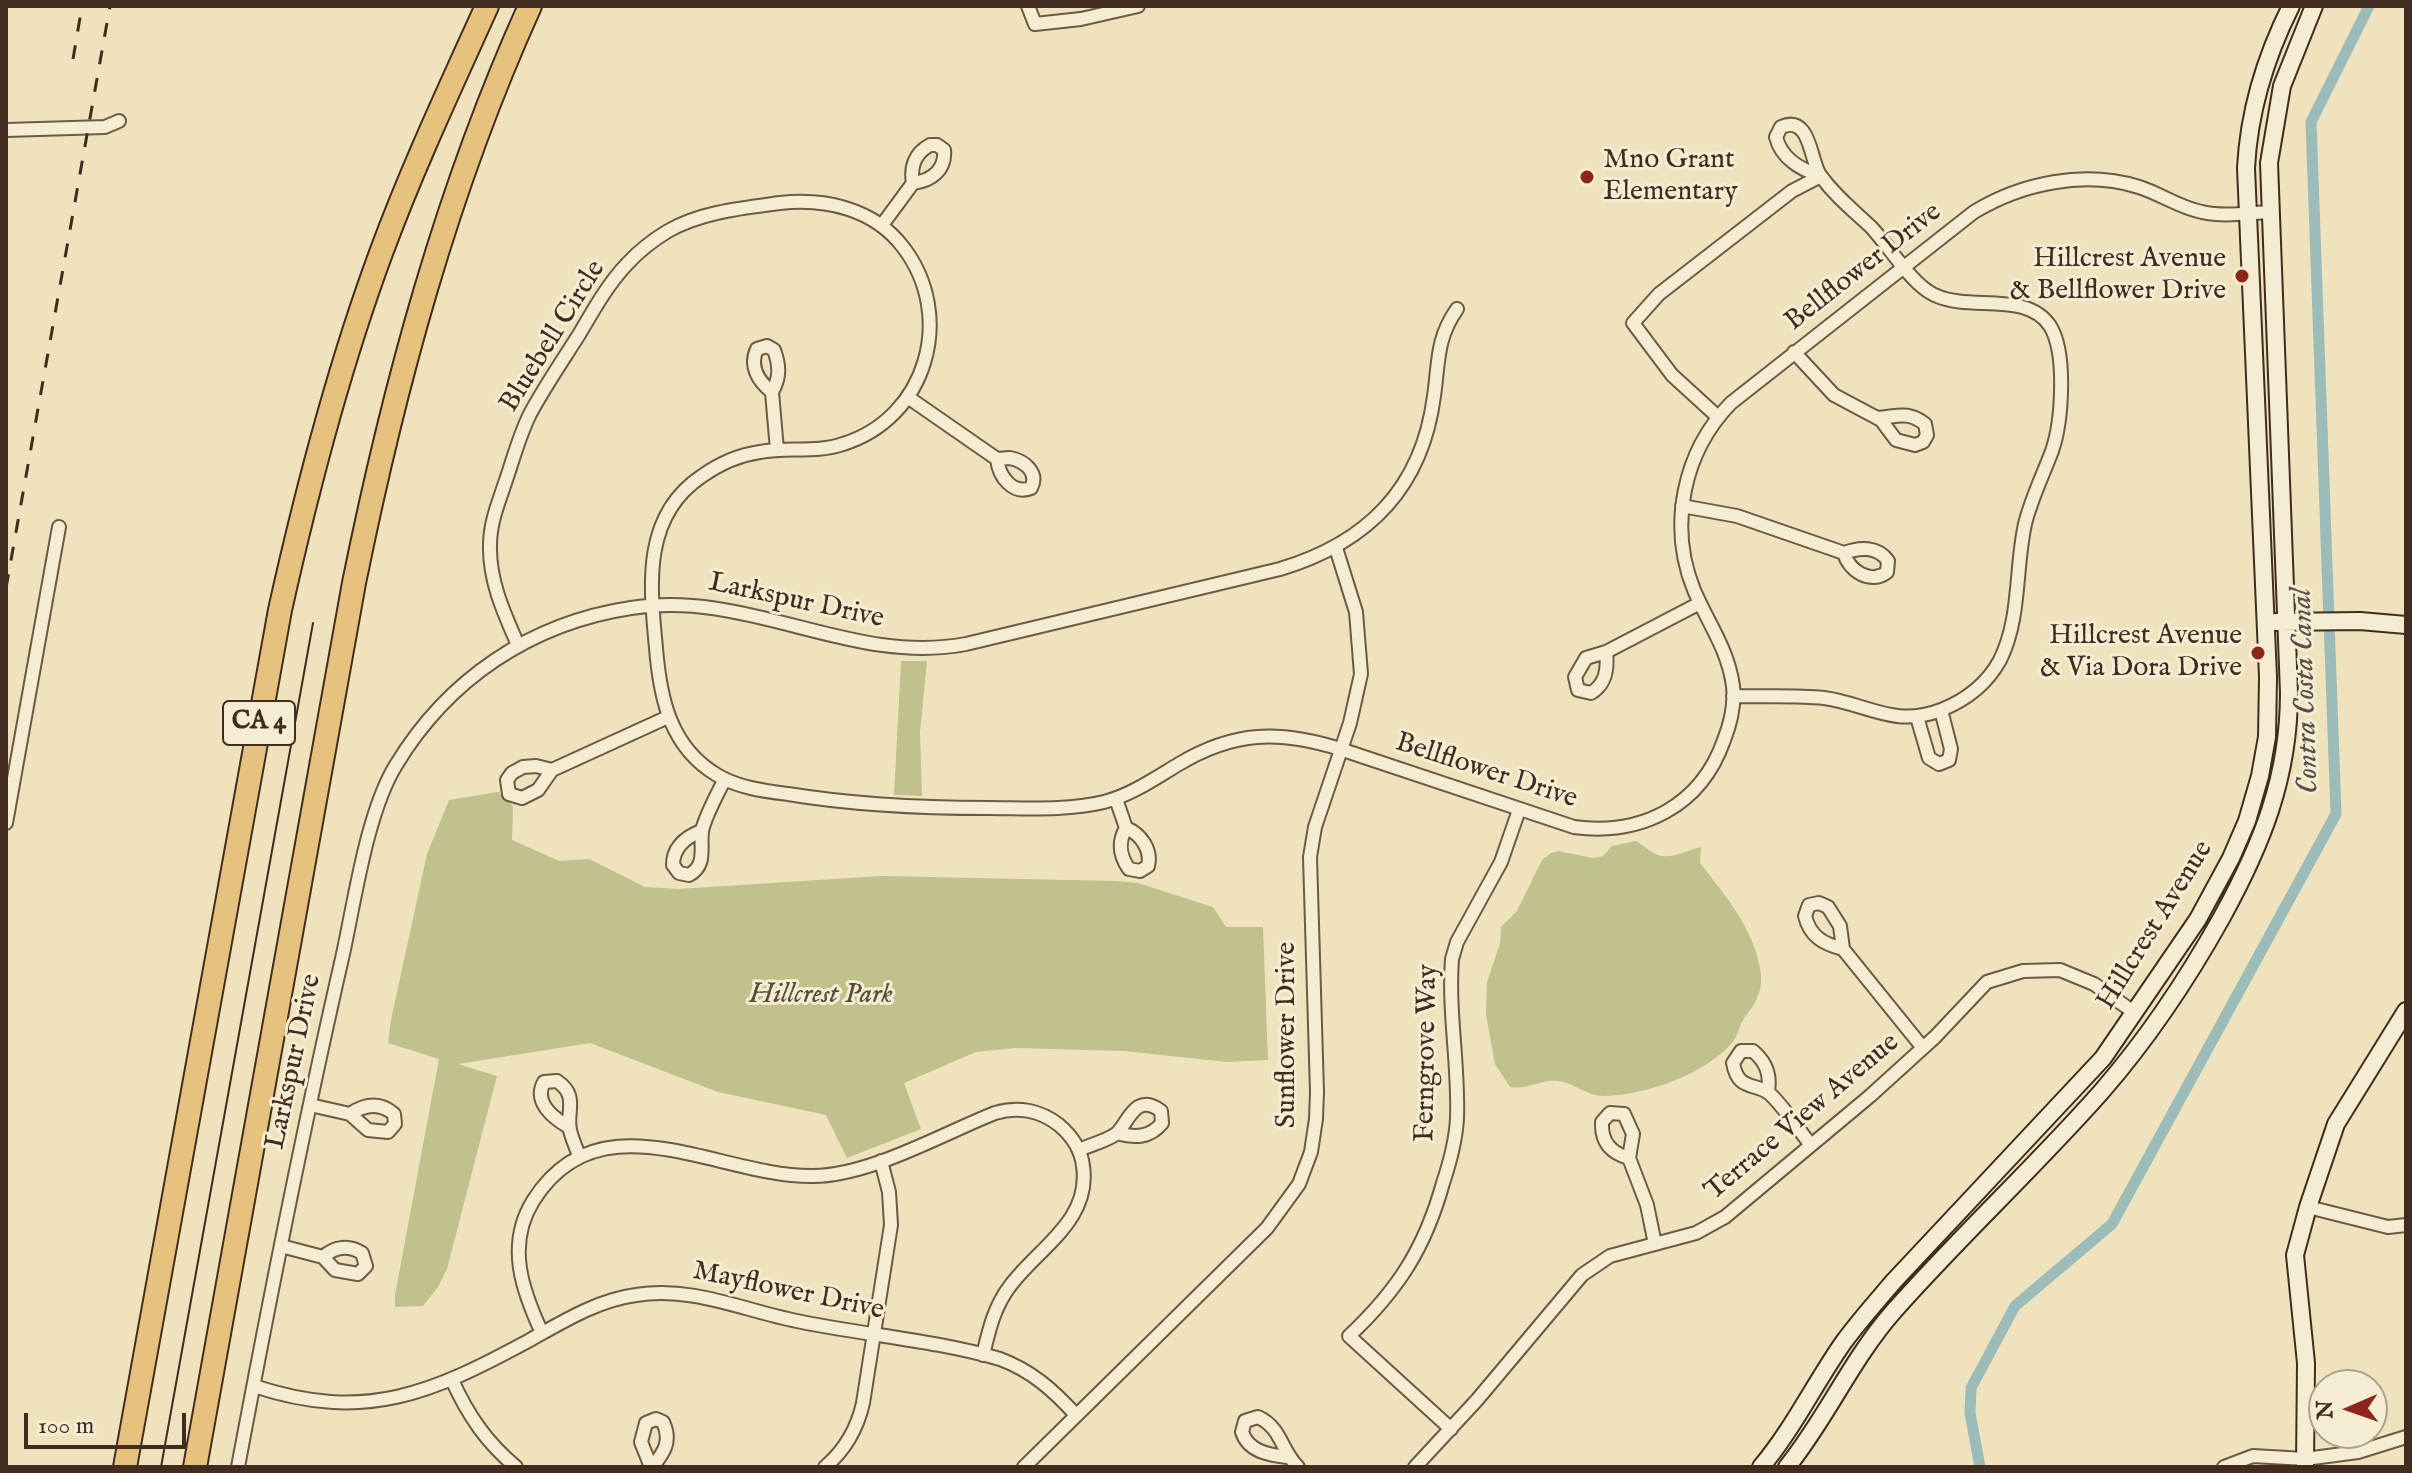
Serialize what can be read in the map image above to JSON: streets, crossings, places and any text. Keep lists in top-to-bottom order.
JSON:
{
  "streets": {
    "highway": ["CA 4"],
    "main road": ["Hillcrest Avenue"],
    "street": [
      "Bellflower Drive",
      "Bluebell Circle",
      "Larkspur Drive",
      "Sunflower Drive",
      "Ferngrove Way",
      "Terrace View Avenue",
      "Mayflower Drive"
    ]
  },
  "crossings": [
    ["Bellflower Drive", "Bluebell Circle"],
    ["Bellflower Drive", "Larkspur Drive"],
    ["Bellflower Drive", "Hillcrest Avenue"],
    ["Bellflower Drive", "Sunflower Drive"],
    ["Bellflower Drive", "Ferngrove Way"],
    ["Bluebell Circle", "Larkspur Drive"],
    ["Larkspur Drive", "Sunflower Drive"],
    ["Larkspur Drive", "Mayflower Drive"],
    ["Hillcrest Avenue", "Terrace View Avenue"],
    ["Sunflower Drive", "Mayflower Drive"],
    ["Ferngrove Way", "Terrace View Avenue"]
  ],
  "water": ["Contra Costa Canal"],
  "parks": ["Hillcrest Park"],
  "places": ["Mno Grant Elementary", "Hillcrest Avenue & Bellflower Drive", "Hillcrest Avenue & Via Dora Drive"],
  "scale_bar": "100 m",
  "north": "left"
}
